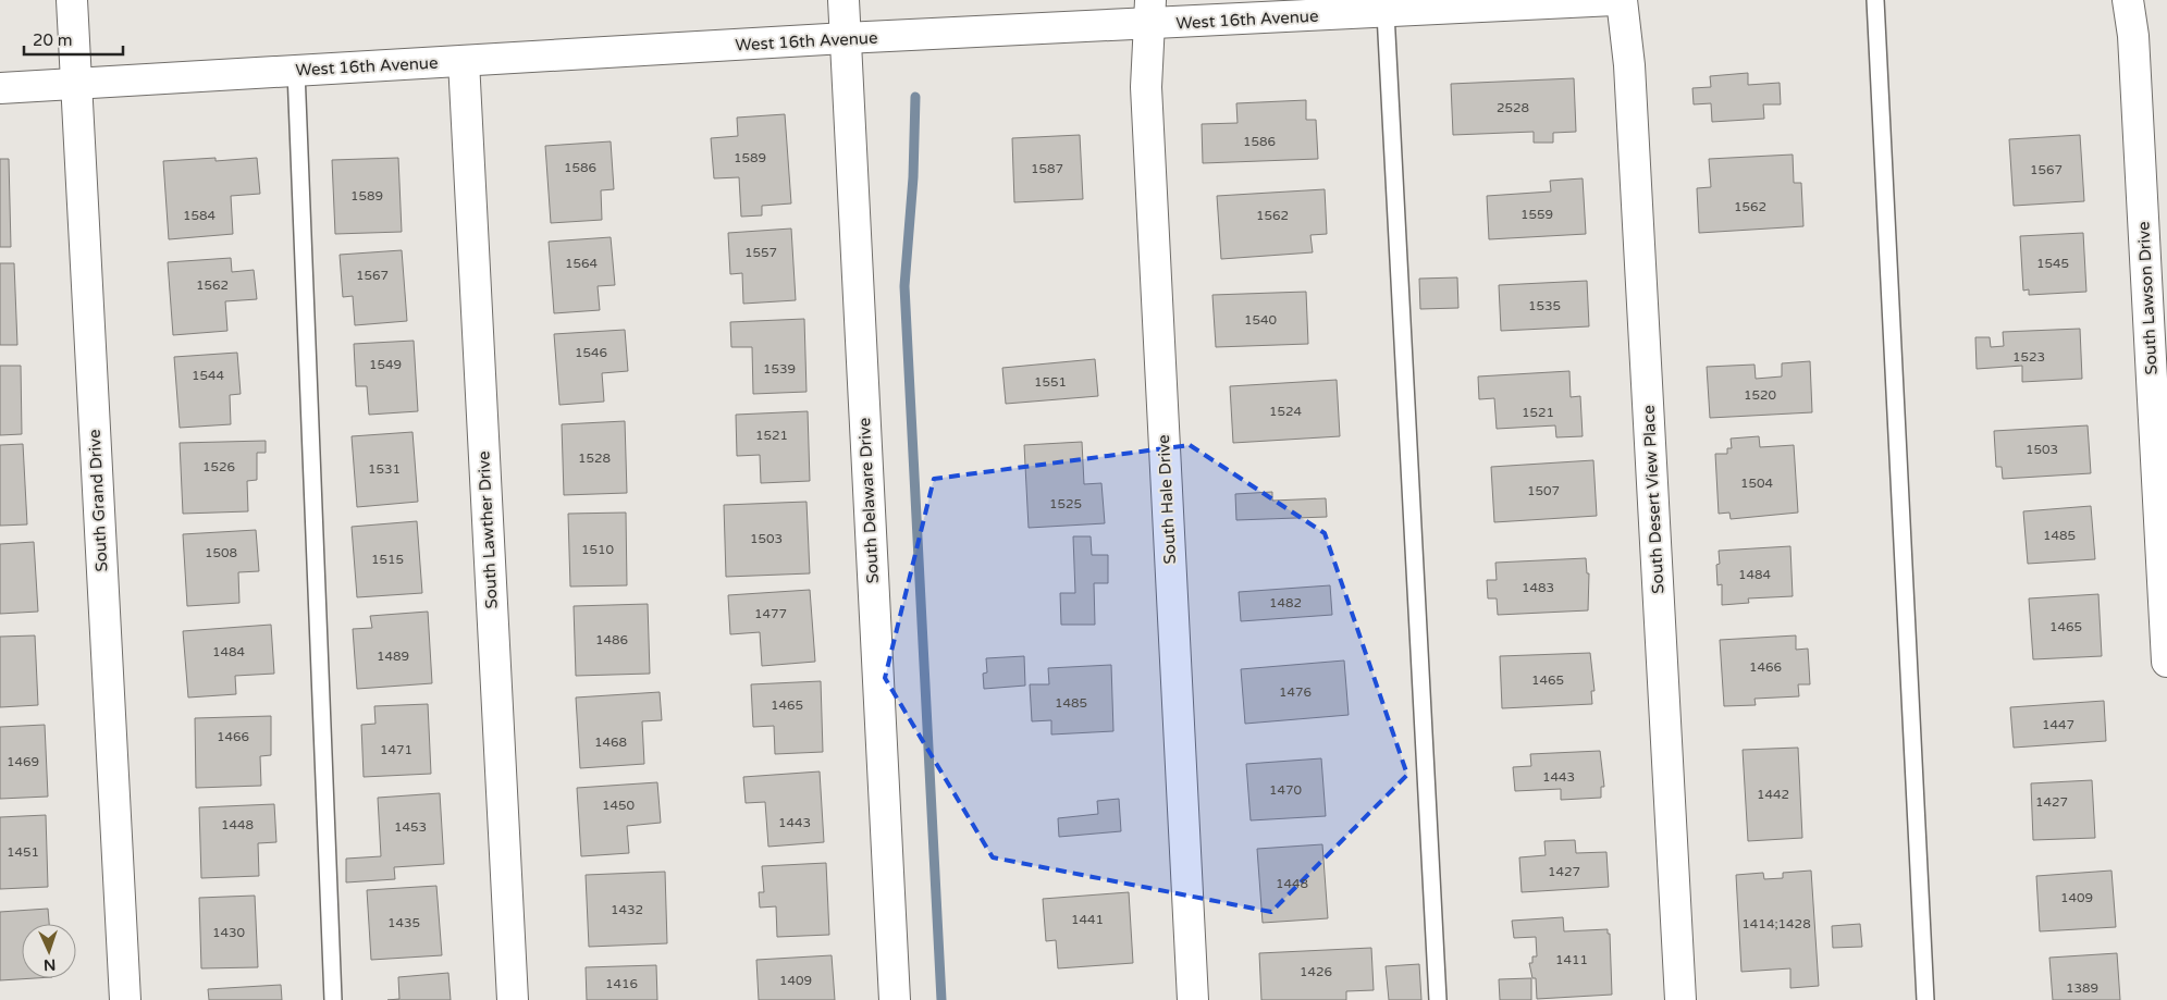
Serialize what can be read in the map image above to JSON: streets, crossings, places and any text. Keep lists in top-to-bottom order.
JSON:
{
  "streets": {
    "street": [
      "West 16th Avenue",
      "South Lawson Drive",
      "South Hale Drive",
      "South Desert View Place",
      "South Grand Drive",
      "South Delaware Drive",
      "South Lawther Drive"
    ]
  },
  "crossings": [
    ["West 16th Avenue", "South Hale Drive"],
    ["West 16th Avenue", "South Grand Drive"],
    ["West 16th Avenue", "South Delaware Drive"],
    ["West 16th Avenue", "South Lawther Drive"]
  ],
  "house_numbers": [
    "2528",
    "1586",
    "1589",
    "1586",
    "1587",
    "1567",
    "1589",
    "1562",
    "1559",
    "1584",
    "1562",
    "1557",
    "1564",
    "1545",
    "1567",
    "1562",
    "1535",
    "1540",
    "1546",
    "1523",
    "1549",
    "1539",
    "1544",
    "1551",
    "1520",
    "1524",
    "1521",
    "1521",
    "1503",
    "1528",
    "1526",
    "1531",
    "1504",
    "1507",
    "1525",
    "1485",
    "1503",
    "1510",
    "1508",
    "1515",
    "1484",
    "1483",
    "1482",
    "1477",
    "1465",
    "1486",
    "1484",
    "1489",
    "1466",
    "1465",
    "1476",
    "1485",
    "1465",
    "1447",
    "1466",
    "1468",
    "1471",
    "1469",
    "1443",
    "1470",
    "1442",
    "1427",
    "1450",
    "1443",
    "1448",
    "1453",
    "1451",
    "1427",
    "1448",
    "1409",
    "1432",
    "1441",
    "1435",
    "1414;1428",
    "1430",
    "1411",
    "1426",
    "1409",
    "1416",
    "1389"
  ],
  "scale_bar": "20 m",
  "north": "bottom"
}
